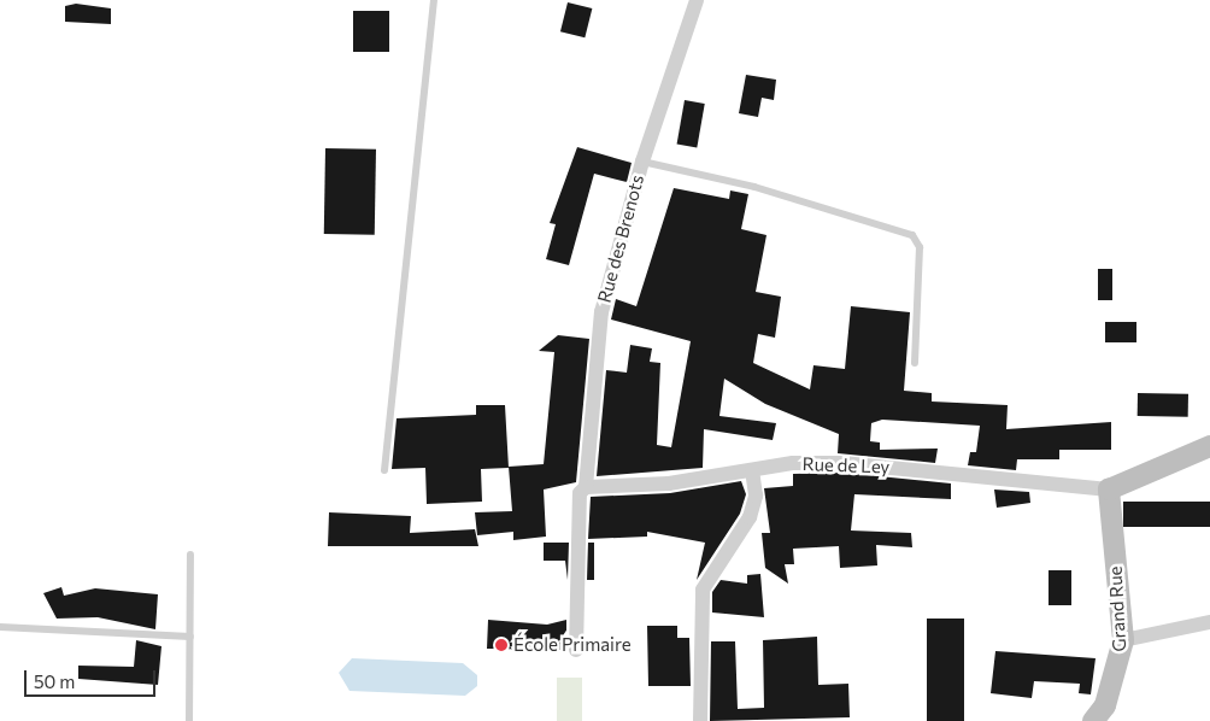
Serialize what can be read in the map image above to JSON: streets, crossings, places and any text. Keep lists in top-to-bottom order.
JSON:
{
  "streets": {
    "street": ["Rue des Brenots", "Rue de Ley", "Grand Rue"]
  },
  "crossings": [
    ["Rue des Brenots", "Rue de Ley"],
    ["Rue de Ley", "Grand Rue"]
  ],
  "places": ["École Primaire"],
  "scale_bar": "50 m"
}
